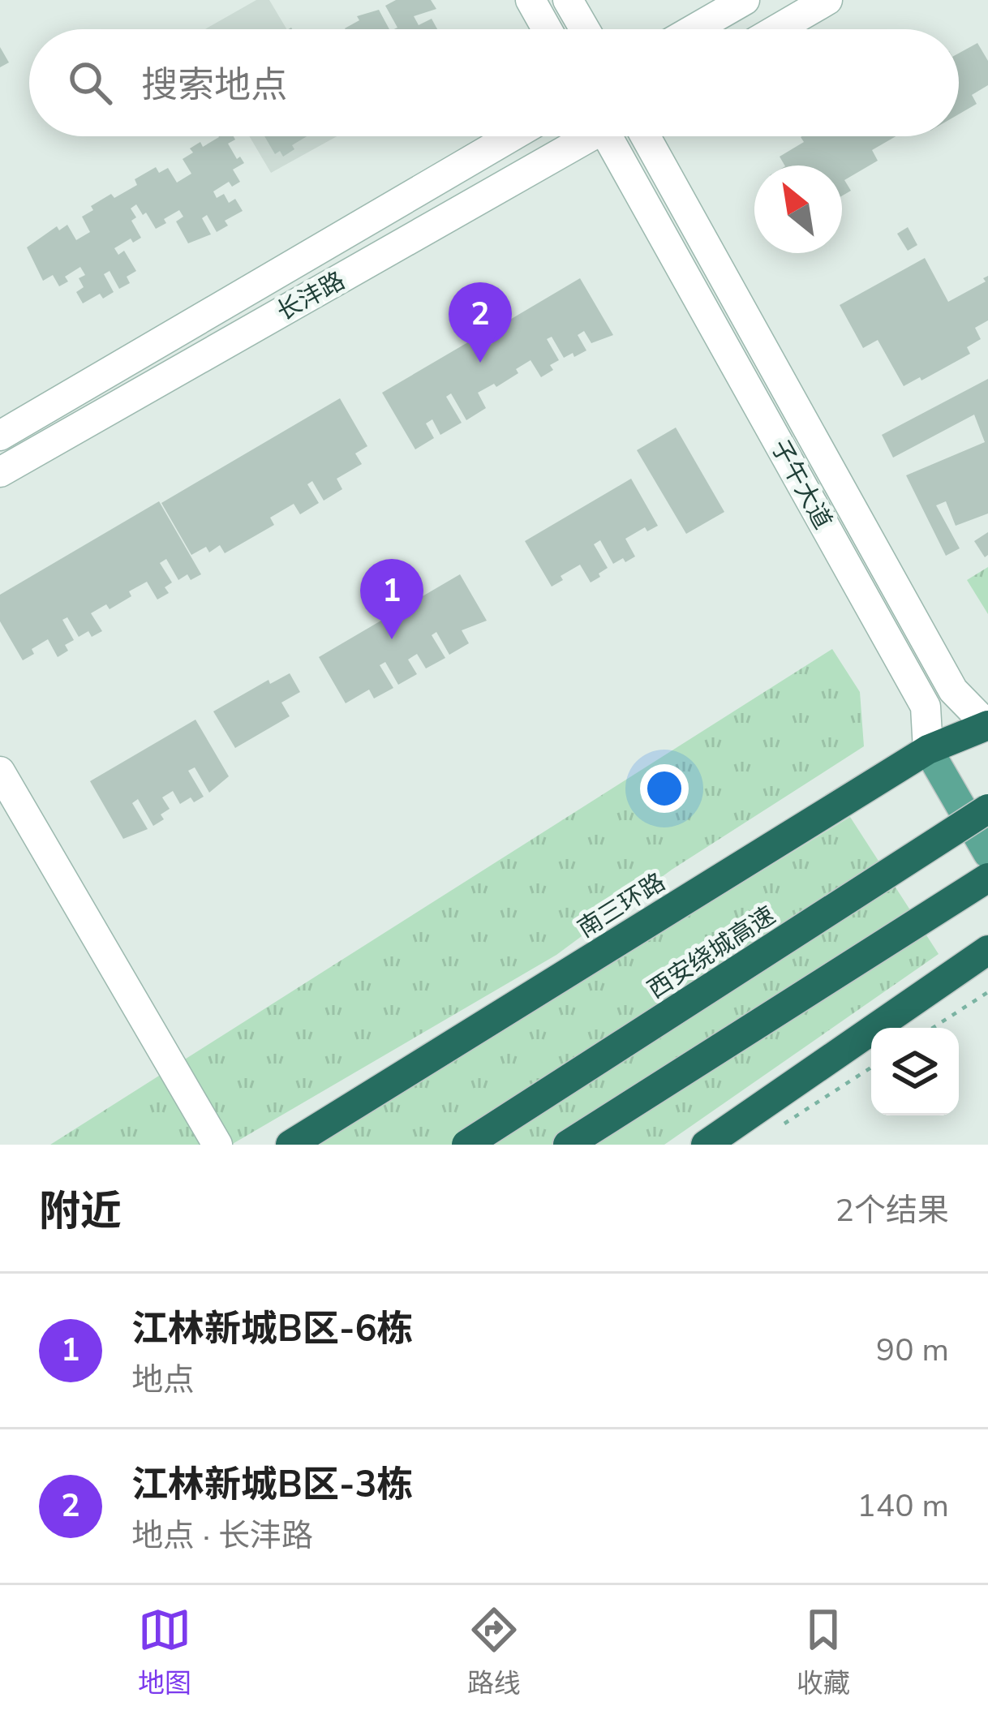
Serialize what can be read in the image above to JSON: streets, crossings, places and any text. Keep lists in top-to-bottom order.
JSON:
{
  "streets": {
    "highway": ["南三环路", "西安绕城高速"],
    "main road": ["子午大道"],
    "street": ["长沣路"]
  },
  "crossings": [
    ["子午大道", "南三环路"]
  ],
  "north": "top left",
  "page": {
    "search": "搜索地点",
    "pins": ["2", "1"],
    "heading": ["附近", "2个结果"],
    "list": [
      {
        "mark": "1",
        "name": "江林新城B区-6栋",
        "note": "地点",
        "value": "90 m"
      },
      {
        "mark": "2",
        "name": "江林新城B区-3栋",
        "note": "地点 · 长沣路",
        "value": "140 m"
      }
    ],
    "nav": ["地图", "路线", "收藏"]
  }
}
